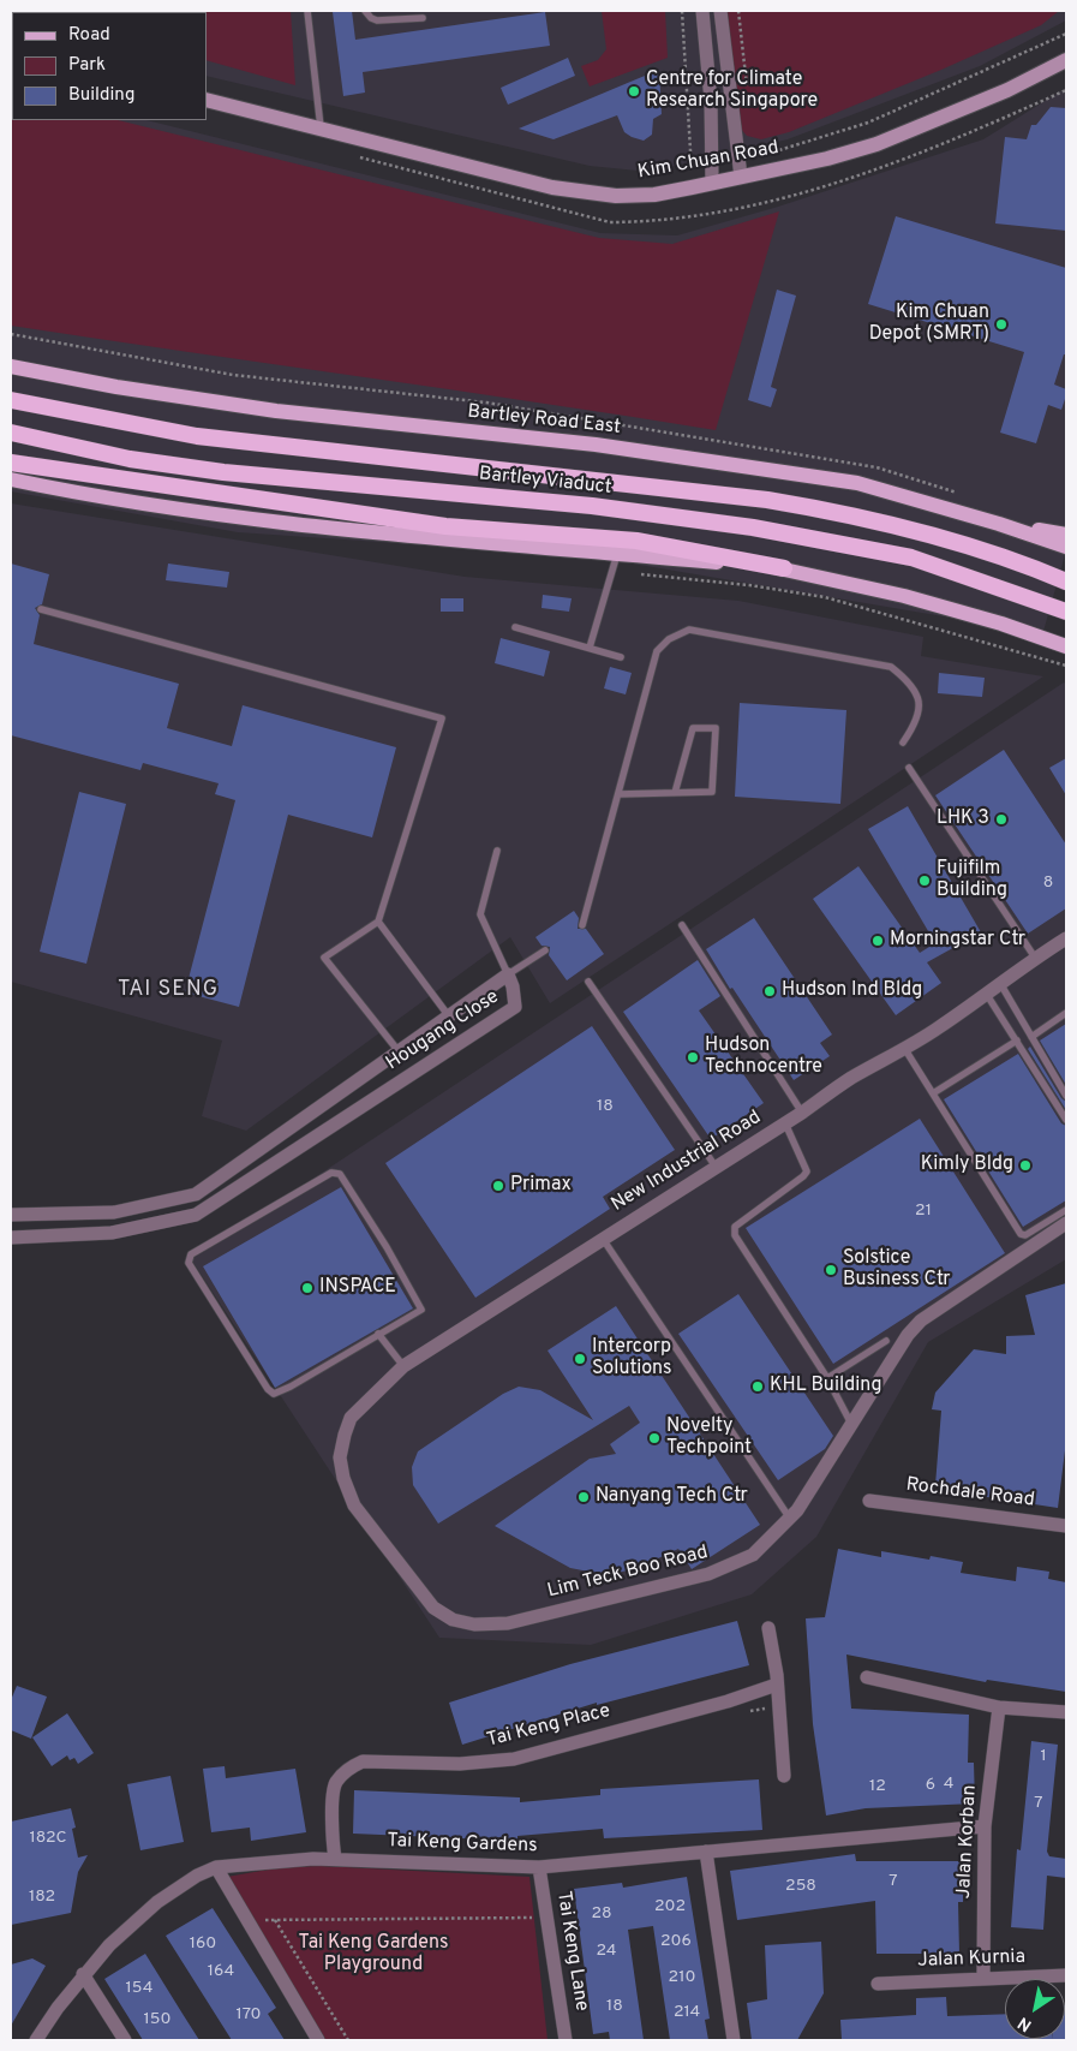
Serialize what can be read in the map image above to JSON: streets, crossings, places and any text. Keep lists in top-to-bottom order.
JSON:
{
  "streets": {
    "highway": ["Bartley Viaduct"],
    "main road": ["Kim Chuan Road", "Bartley Road East"],
    "street": [
      "Hougang Close",
      "New Industrial Road",
      "Rochdale Road",
      "Lim Teck Boo Road",
      "Tai Keng Place",
      "Jalan Korban",
      "Tai Keng Gardens",
      "Tai Keng Lane",
      "Jalan Kurnia"
    ]
  },
  "crossings": [
    ["New Industrial Road", "Lim Teck Boo Road"],
    ["Tai Keng Place", "Tai Keng Gardens"],
    ["Jalan Korban", "Tai Keng Gardens"],
    ["Jalan Korban", "Jalan Kurnia"],
    ["Tai Keng Gardens", "Tai Keng Lane"]
  ],
  "districts": ["TAI SENG"],
  "parks": ["Tai Keng Gardens Playground"],
  "places": [
    "Centre for Climate Research Singapore",
    "Kim Chuan Depot (SMRT)",
    "LHK 3",
    "Fujifilm Building",
    "Morningstar Ctr",
    "Hudson Ind Bldg",
    "Hudson Technocentre",
    "Kimly Bldg",
    "Primax",
    "Solstice Business Ctr",
    "INSPACE",
    "Intercorp Solutions",
    "KHL Building",
    "Novelty Techpoint",
    "Nanyang Tech Ctr"
  ],
  "house_numbers": [
    "8",
    "18",
    "21",
    "1",
    "4",
    "6",
    "12",
    "7",
    "182C",
    "7",
    "258",
    "182",
    "202",
    "28",
    "206",
    "160",
    "24",
    "164",
    "210",
    "154",
    "18",
    "214",
    "170",
    "150"
  ],
  "legend": ["Road", "Park", "Building"],
  "north": "bottom left"
}
